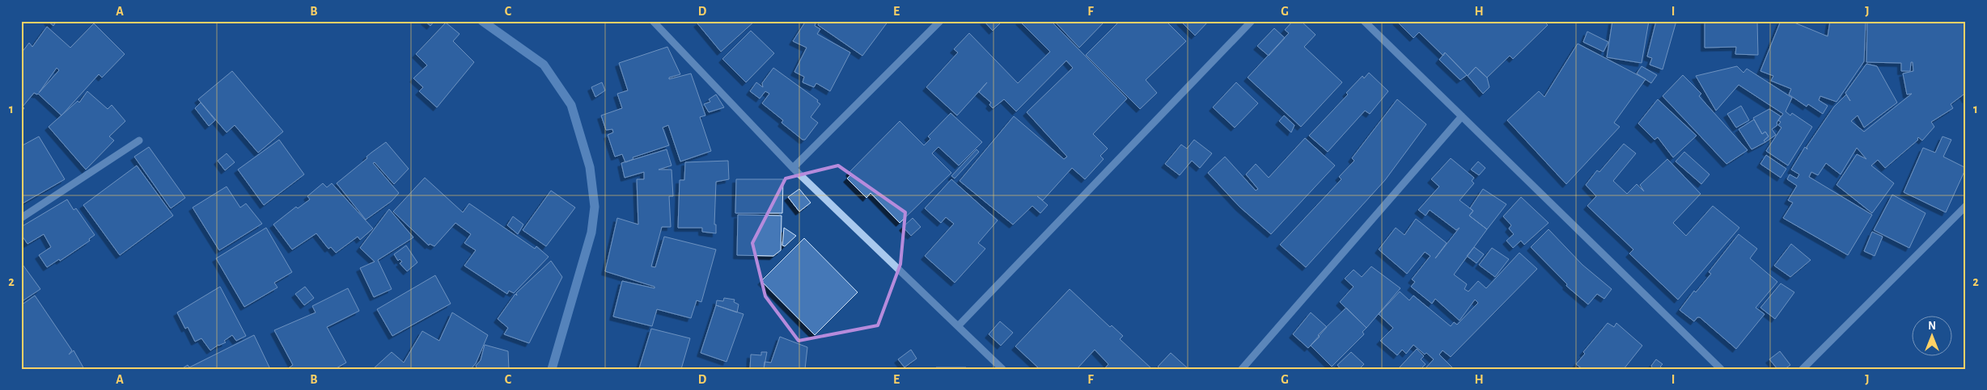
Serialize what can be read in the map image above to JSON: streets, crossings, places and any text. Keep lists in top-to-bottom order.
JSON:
{
  "north": "top",
  "grid": {
    "columns": [
      "A",
      "B",
      "C",
      "D",
      "E",
      "F",
      "G",
      "H",
      "I",
      "J"
    ],
    "rows": ["1", "2"]
  }
}
